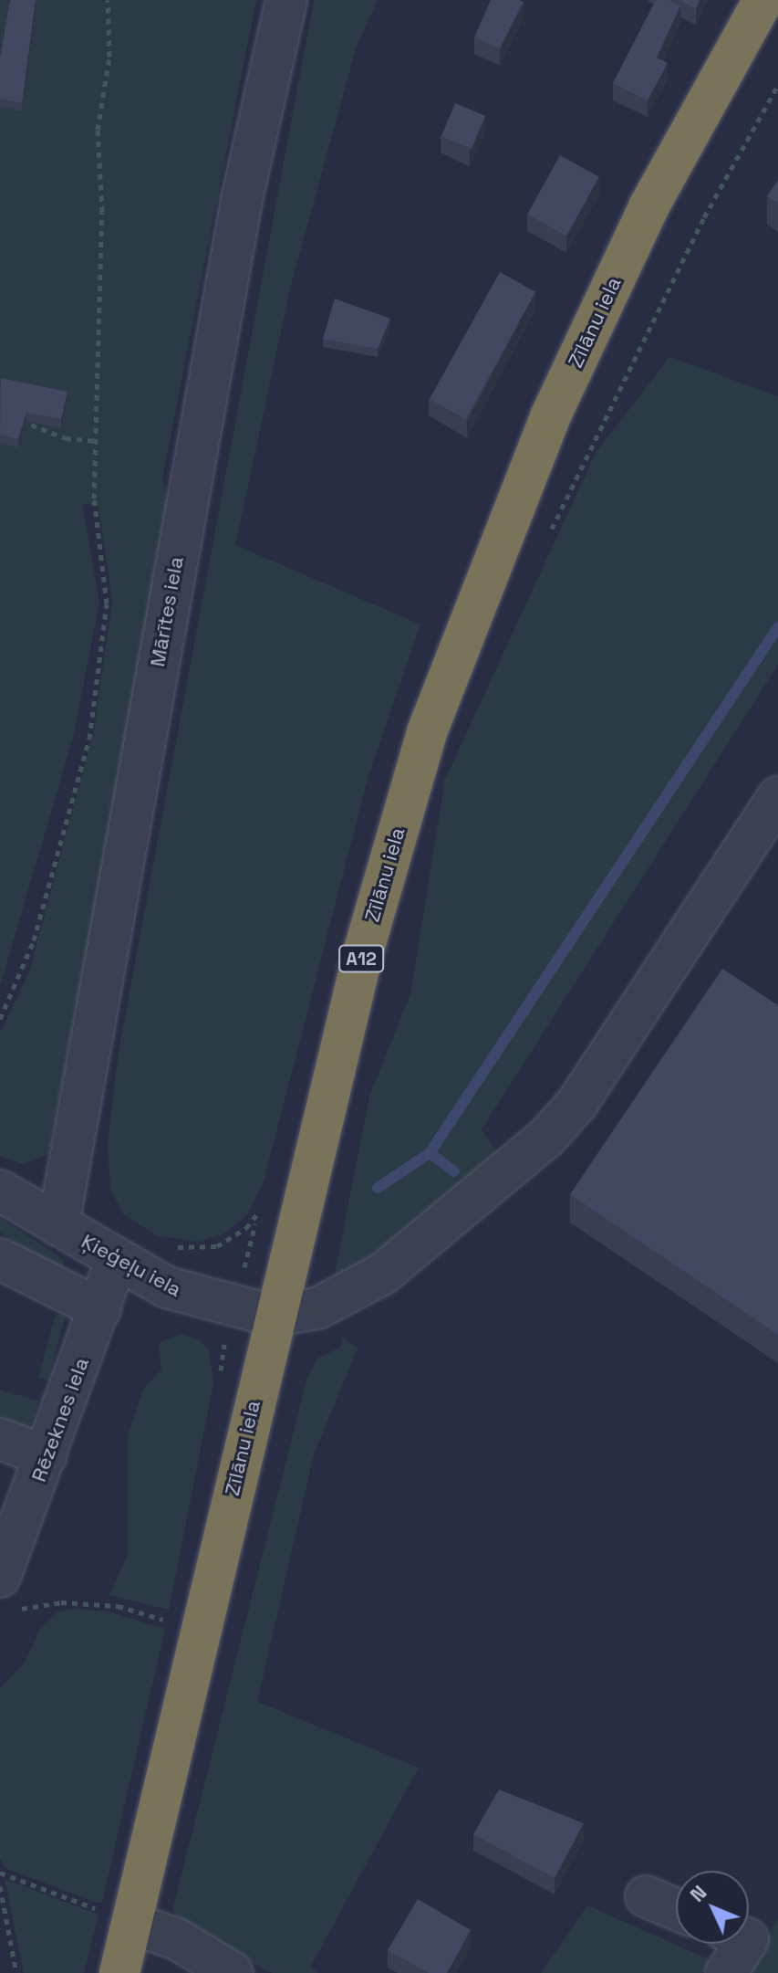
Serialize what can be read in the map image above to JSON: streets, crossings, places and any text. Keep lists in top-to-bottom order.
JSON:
{
  "streets": {
    "highway": ["Zīlānu iela", "A12"],
    "street": ["Mārītes iela", "Ķieģeļu iela", "Rēzeknes iela"]
  },
  "crossings": [
    ["Zīlānu iela", "Ķieģeļu iela"],
    ["Mārītes iela", "Ķieģeļu iela"],
    ["Ķieģeļu iela", "Rēzeknes iela"]
  ],
  "north": "top left"
}
